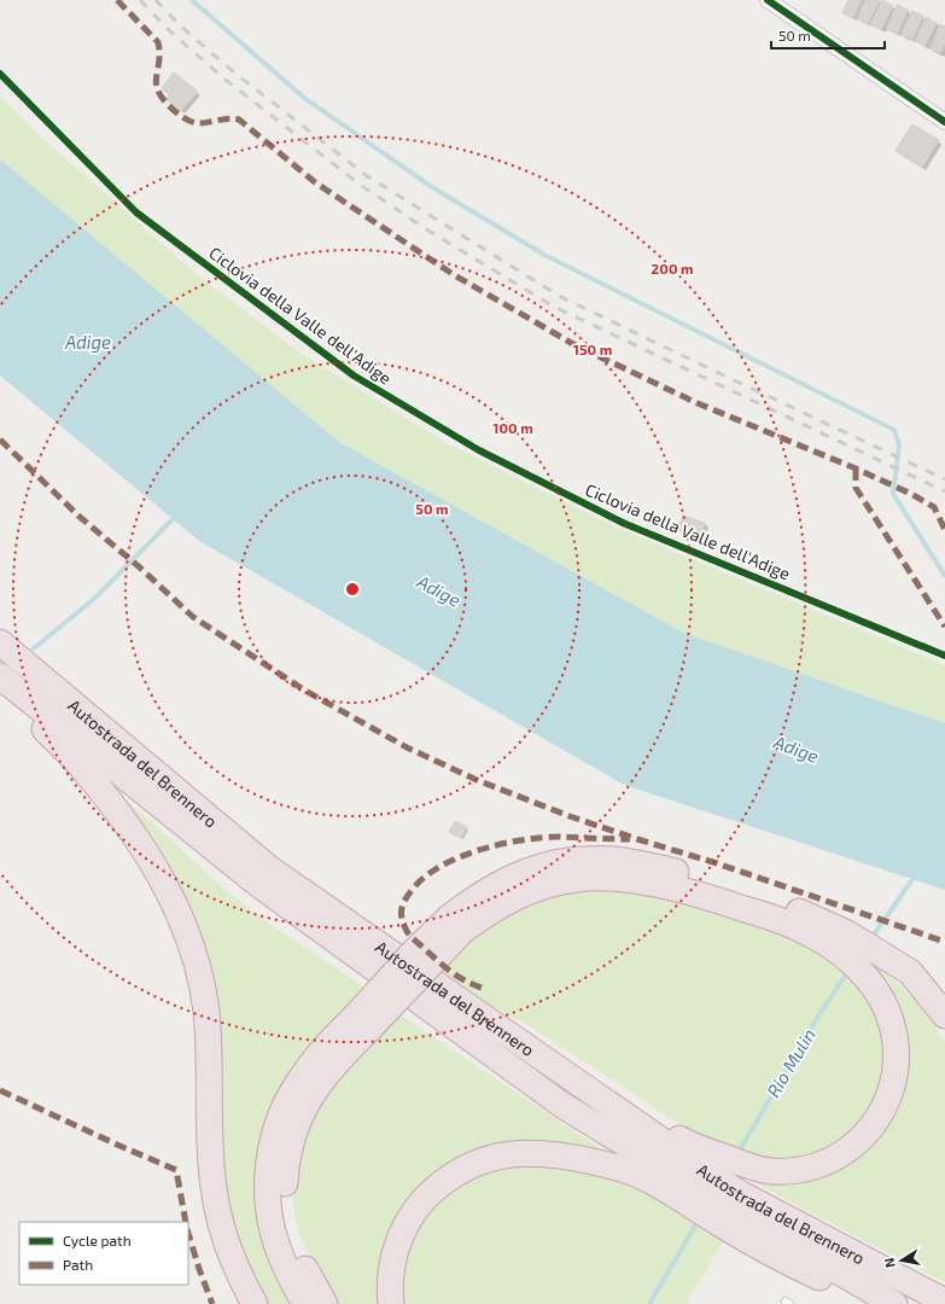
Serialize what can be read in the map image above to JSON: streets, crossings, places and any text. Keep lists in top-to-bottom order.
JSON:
{
  "streets": {
    "highway": ["Autostrada del Brennero"],
    "cycle path": ["Ciclovia della Valle dell'Adige"]
  },
  "water": ["Adige", "Rio Mulin"],
  "legend": ["Cycle path", "Path"],
  "scale_bar": "50 m",
  "north": "left",
  "rings": [
    "200 m",
    "150 m",
    "100 m",
    "50 m"
  ]
}
